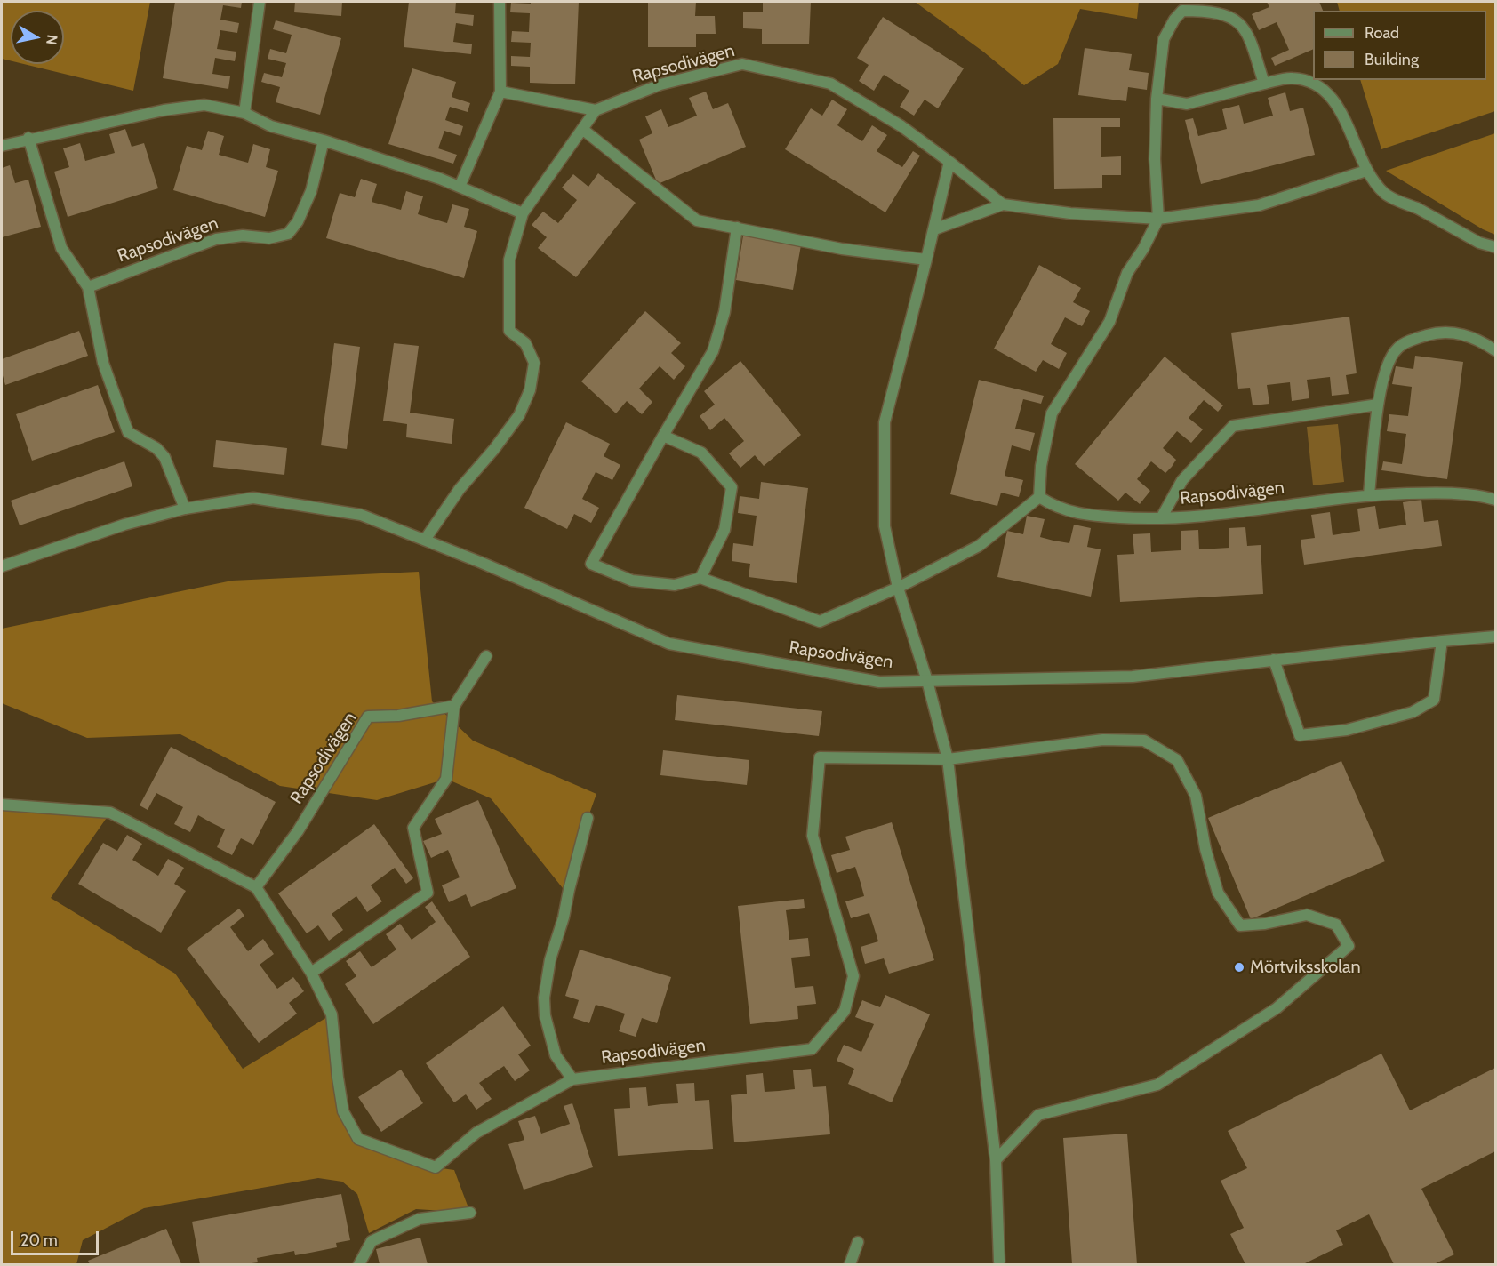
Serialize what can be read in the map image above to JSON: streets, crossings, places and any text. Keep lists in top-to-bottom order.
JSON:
{
  "streets": {
    "street": ["Rapsodivägen"]
  },
  "places": ["Mörtviksskolan"],
  "legend": ["Road", "Building"],
  "scale_bar": "20 m",
  "north": "right"
}
